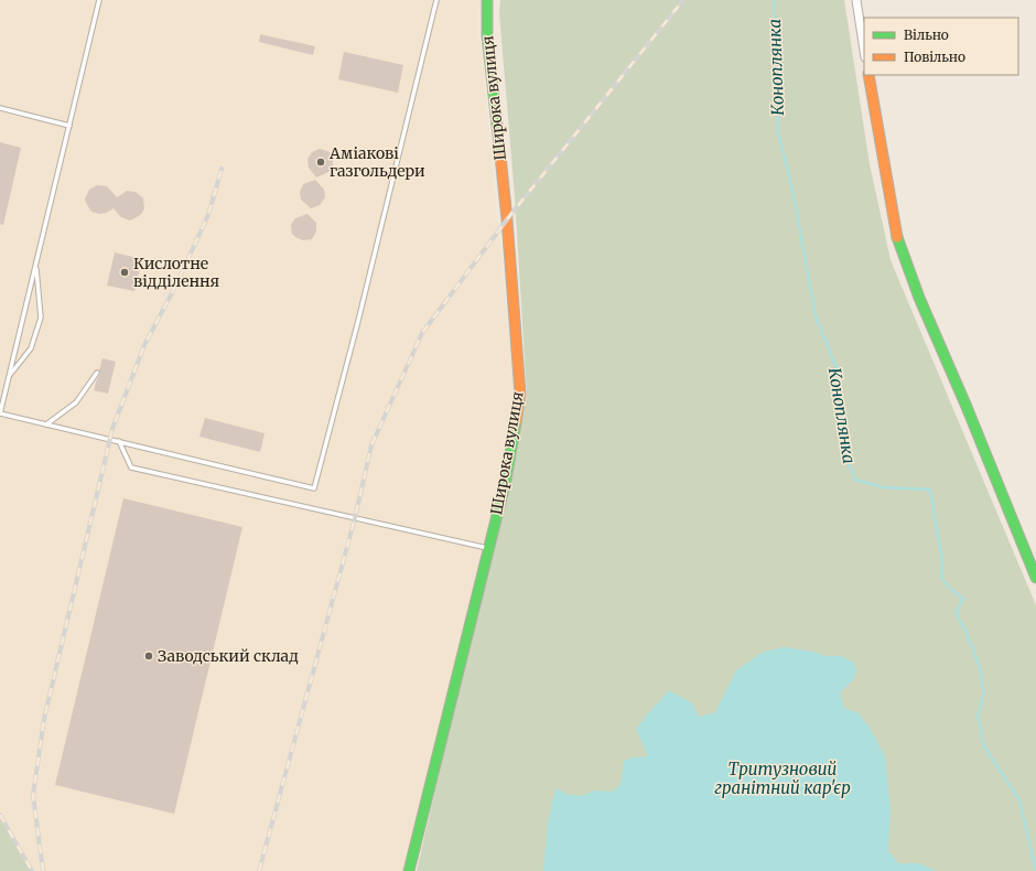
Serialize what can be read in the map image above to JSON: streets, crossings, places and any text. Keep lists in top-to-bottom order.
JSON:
{
  "streets": {
    "street": ["Широка вулиця"]
  },
  "water": ["Коноплянка", "Тритузновий гранітний кар'єр"],
  "places": ["Аміакові газгольдери", "Кислотне відділення", "Заводський склад"],
  "legend": ["Вільно", "Повільно"]
}
